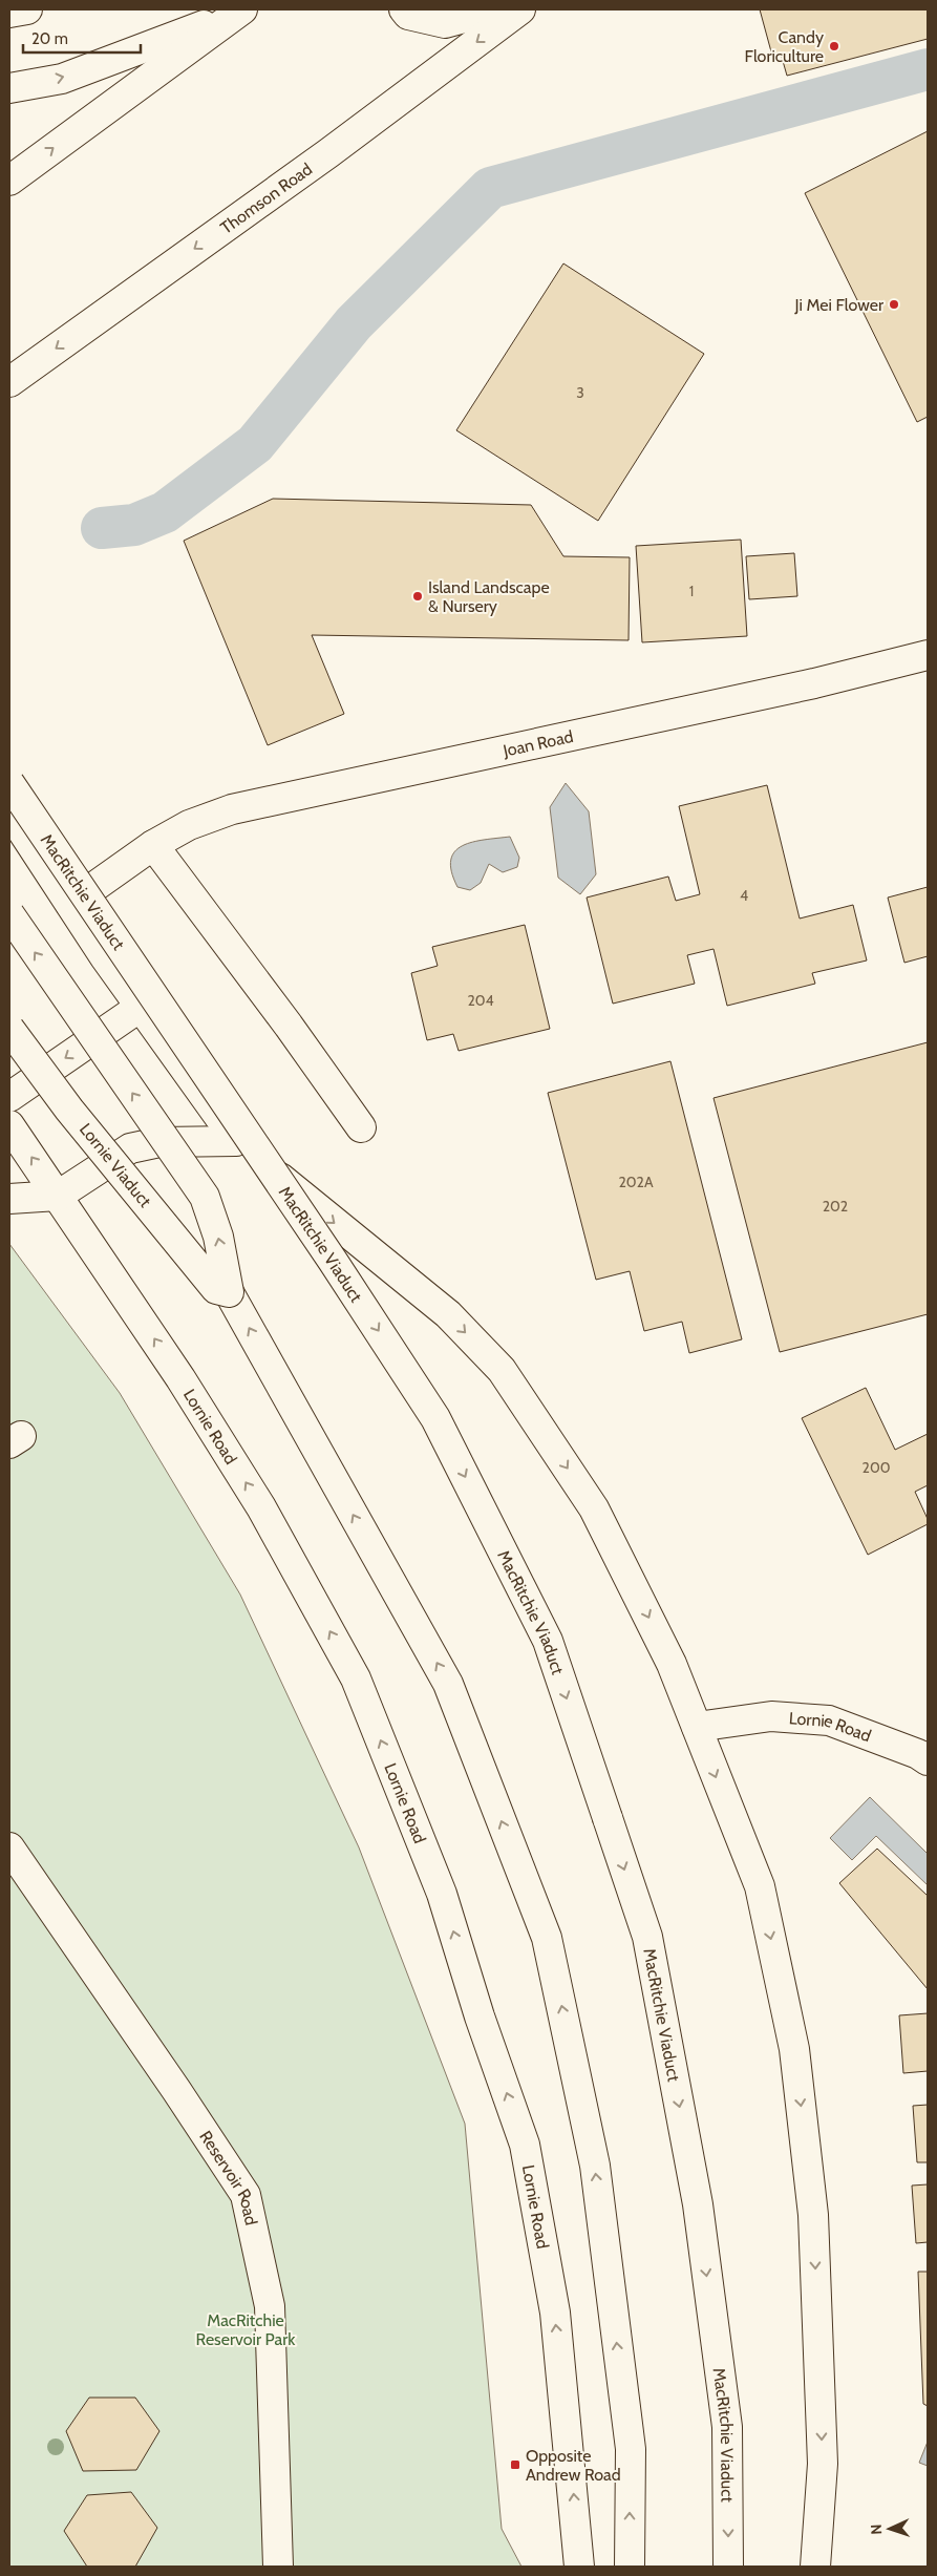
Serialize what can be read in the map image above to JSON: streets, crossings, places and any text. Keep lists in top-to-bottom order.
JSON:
{
  "streets": {
    "main road": [
      "Thomson Road",
      "Joan Road",
      "MacRitchie Viaduct",
      "Lornie Viaduct",
      "Lornie Road",
      "Reservoir Road"
    ]
  },
  "parks": ["MacRitchie Reservoir Park"],
  "places": {
    "other": ["Candy Floriculture", "Ji Mei Flower", "Island Landscape & Nursery"],
    "transit": ["Opposite Andrew Road"]
  },
  "house_numbers": [
    "3",
    "1",
    "4",
    "204",
    "202A",
    "202",
    "200"
  ],
  "scale_bar": "20 m",
  "north": "left"
}
